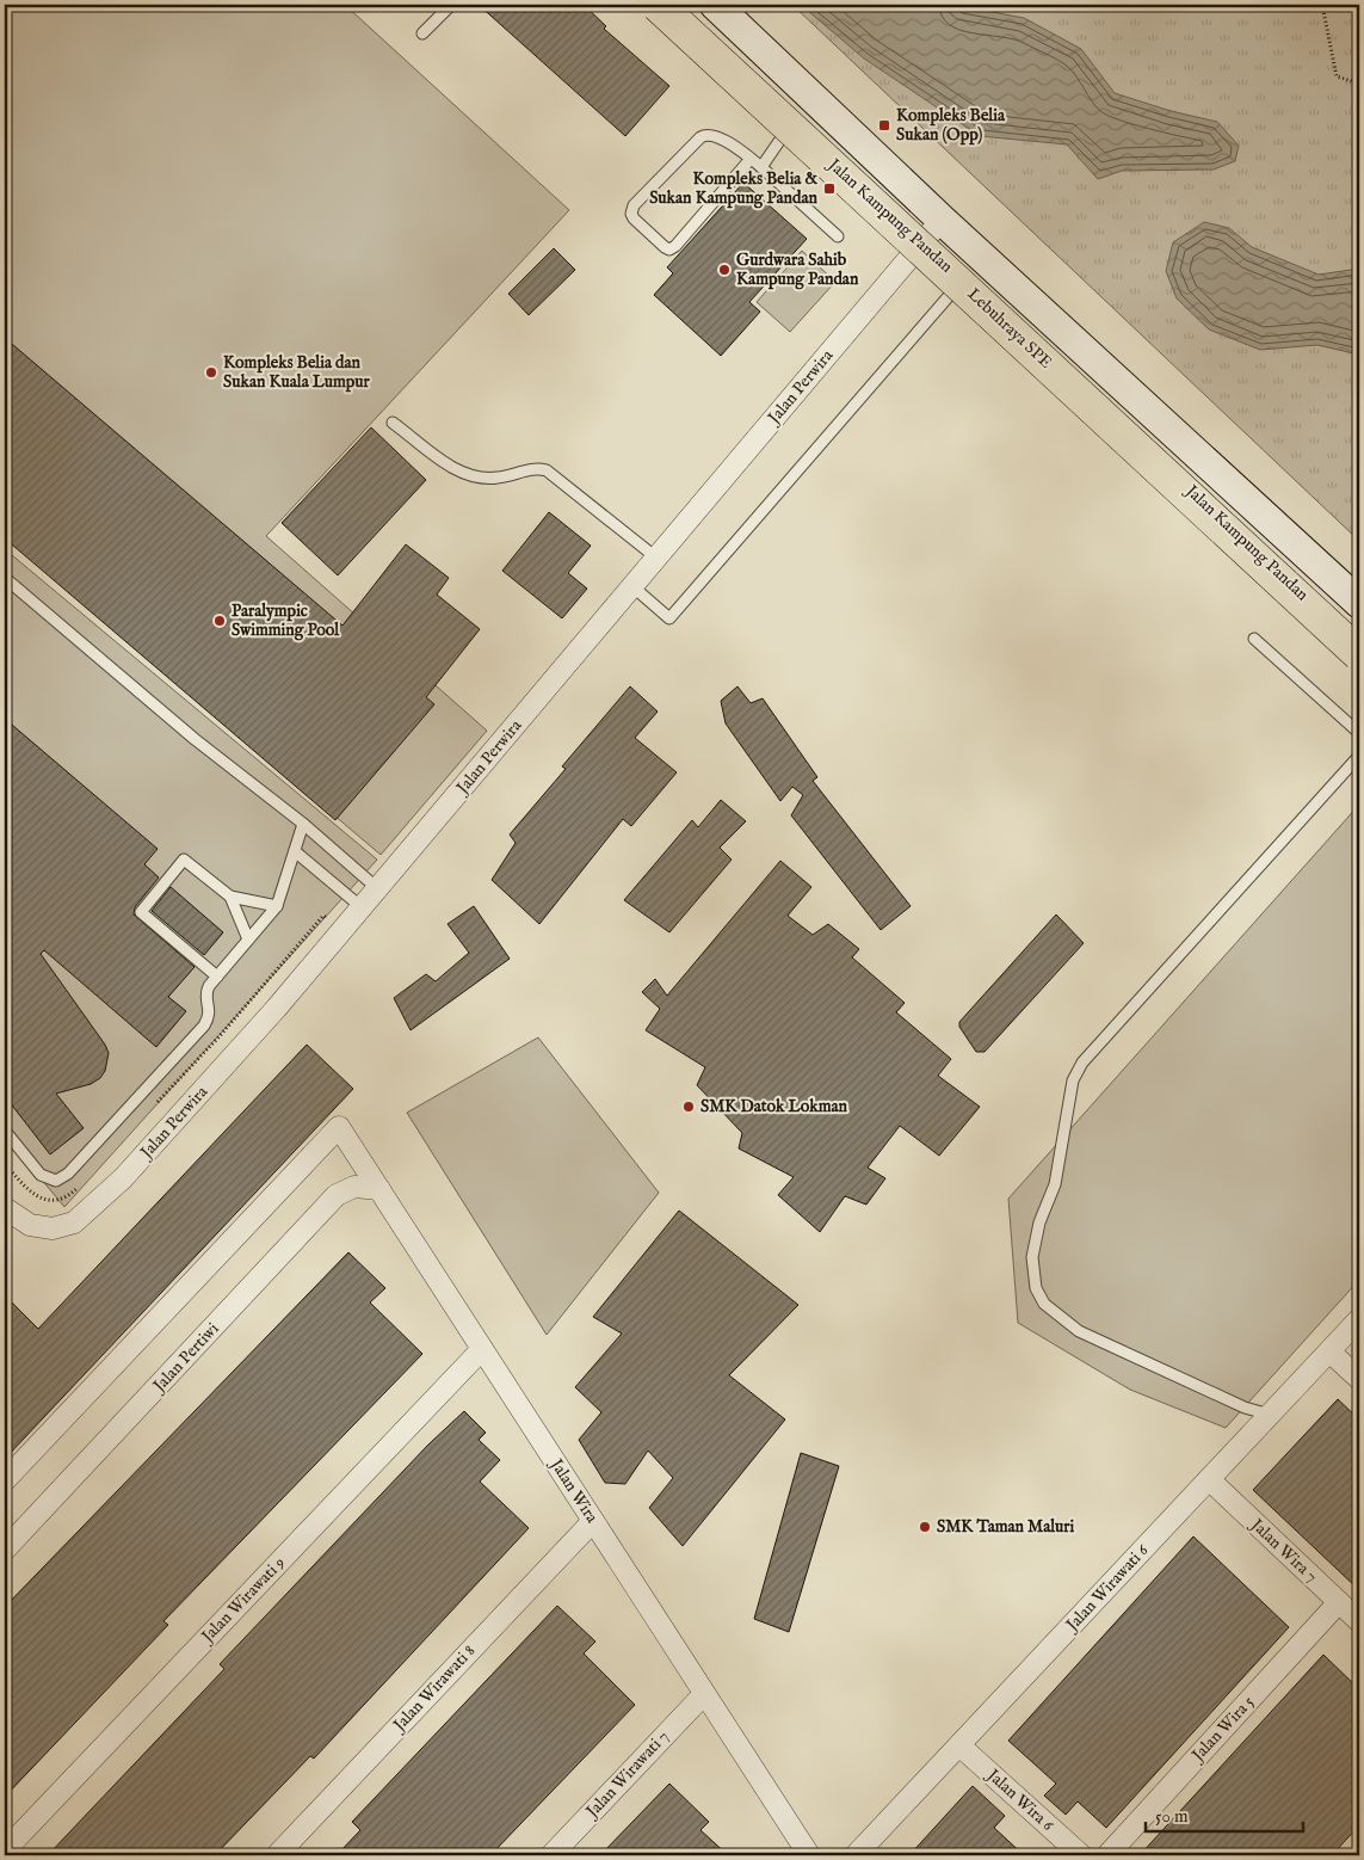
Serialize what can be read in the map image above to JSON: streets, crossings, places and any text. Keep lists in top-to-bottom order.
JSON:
{
  "streets": {
    "highway": ["Lebuhraya SPE"],
    "street": [
      "Jalan Kampung Pandan",
      "Jalan Perwira",
      "Jalan Pertiwi",
      "Jalan Wira",
      "Jalan Wira 7",
      "Jalan Wirawati 6",
      "Jalan Wirawati 9",
      "Jalan Wirawati 8",
      "Jalan Wira 5",
      "Jalan Wirawati 7",
      "Jalan Wira 6"
    ]
  },
  "crossings": [
    ["Jalan Kampung Pandan", "Lebuhraya SPE"],
    ["Jalan Kampung Pandan", "Jalan Perwira"],
    ["Jalan Pertiwi", "Jalan Wira"],
    ["Jalan Wira", "Jalan Wirawati 9"],
    ["Jalan Wira", "Jalan Wirawati 8"],
    ["Jalan Wira", "Jalan Wirawati 7"],
    ["Jalan Wira 7", "Jalan Wirawati 6"],
    ["Jalan Wira 7", "Jalan Wira 5"],
    ["Jalan Wirawati 6", "Jalan Wira 6"]
  ],
  "places": {
    "transit": ["Kompleks Belia Sukan (Opp)", "Kompleks Belia & Sukan Kampung Pandan"],
    "other": [
      "Gurdwara Sahib Kampung Pandan",
      "Kompleks Belia dan Sukan Kuala Lumpur",
      "Paralympic Swimming Pool",
      "SMK Datok Lokman",
      "SMK Taman Maluri"
    ]
  },
  "scale_bar": "50 m"
}
